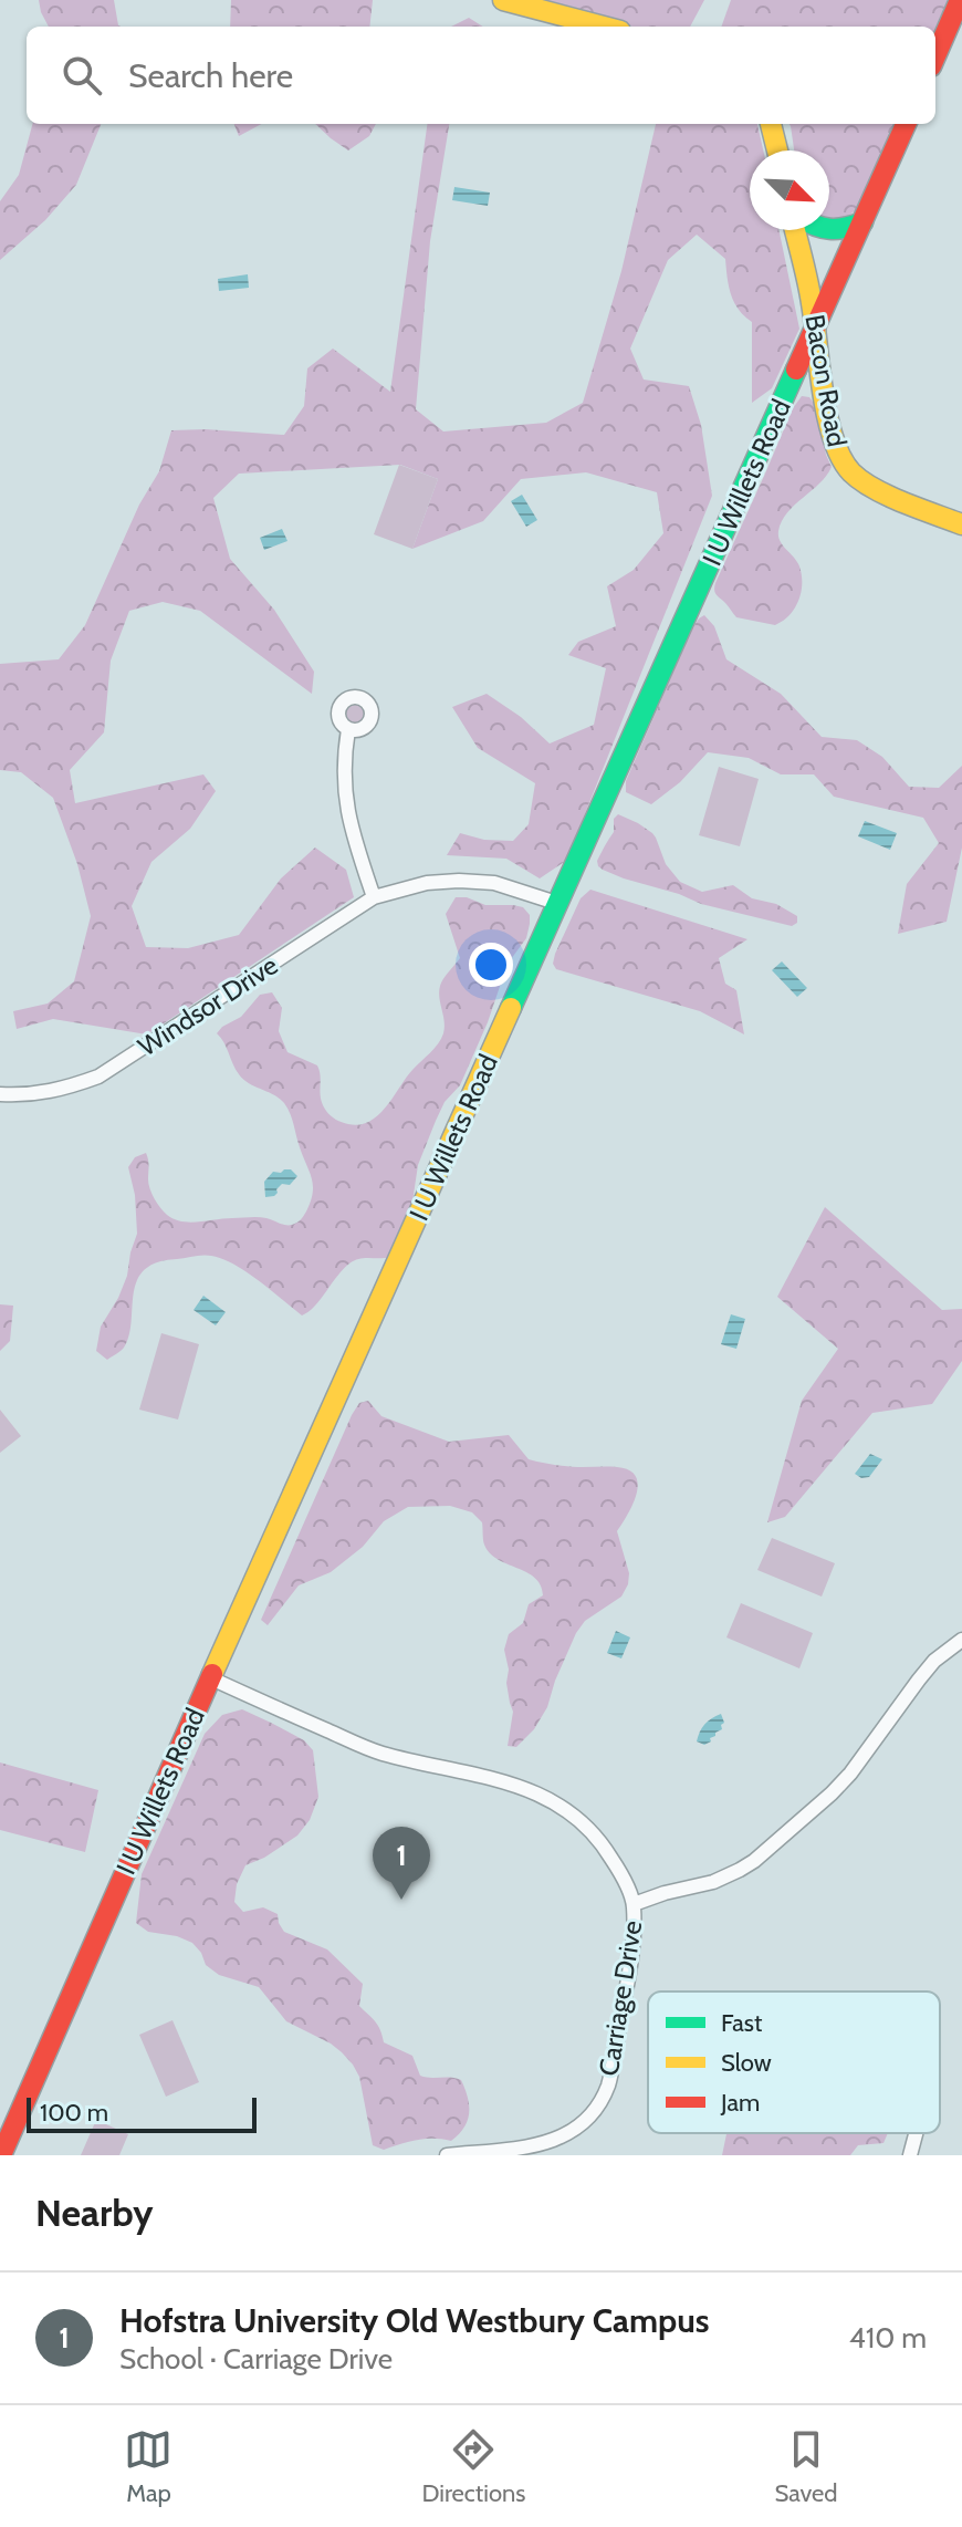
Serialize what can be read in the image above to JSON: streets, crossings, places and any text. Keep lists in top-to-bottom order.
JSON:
{
  "streets": {
    "street": [
      "Bacon Road",
      "I U Willets Road",
      "Windsor Drive",
      "Carriage Drive"
    ]
  },
  "crossings": [
    ["Bacon Road", "I U Willets Road"],
    ["I U Willets Road", "Windsor Drive"],
    ["I U Willets Road", "Carriage Drive"]
  ],
  "legend": ["Fast", "Slow", "Jam"],
  "scale_bar": "100 m",
  "north": "bottom right",
  "page": {
    "search": "Search here",
    "pins": "1",
    "scale": "100 m",
    "heading": "Nearby",
    "list": [
      {
        "mark": "1",
        "name": "Hofstra University Old Westbury Campus",
        "note": "School · Carriage Drive",
        "value": "410 m"
      }
    ],
    "nav": ["Map", "Directions", "Saved"]
  }
}
